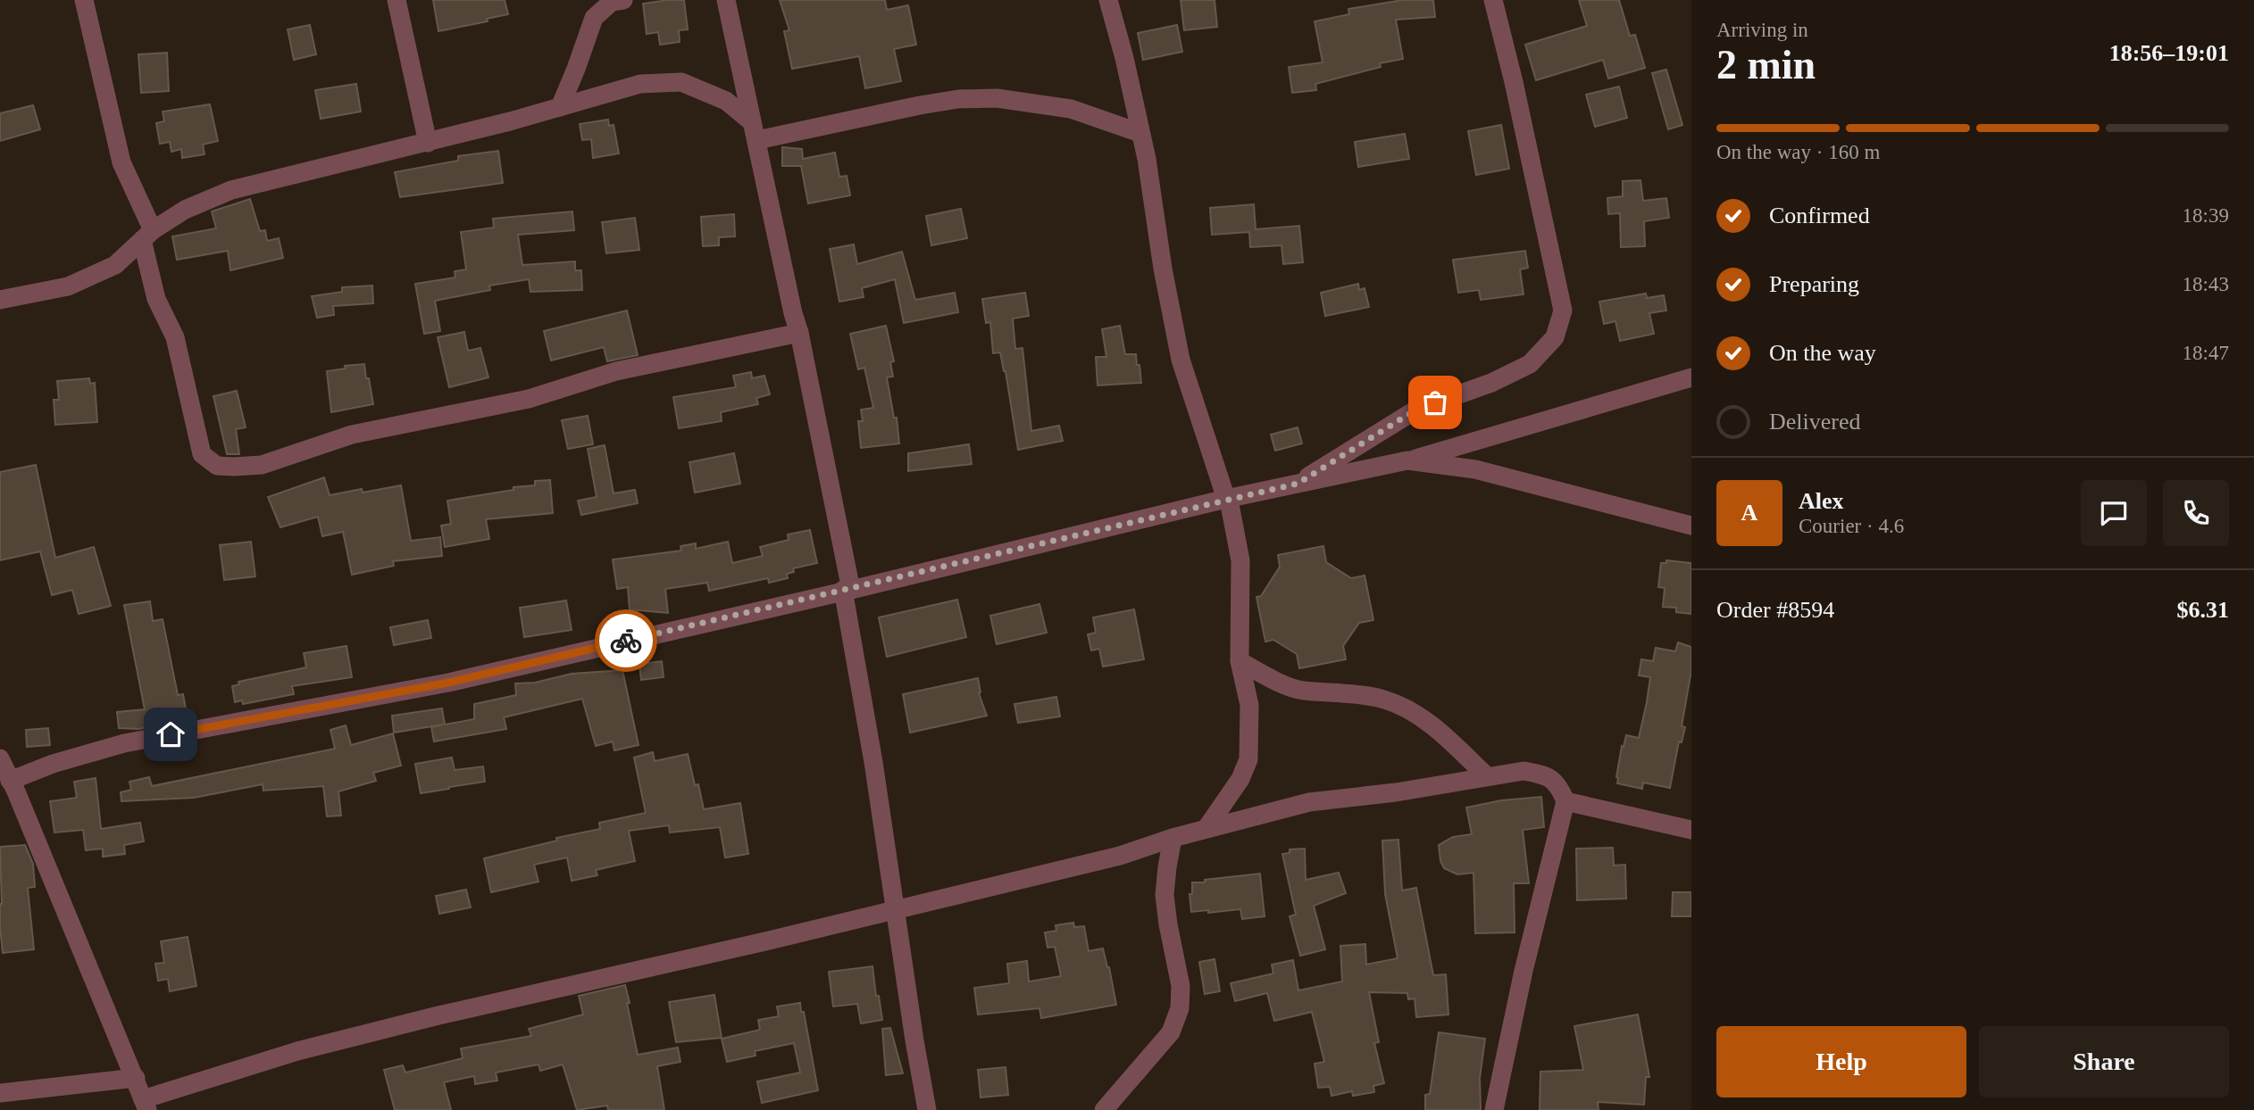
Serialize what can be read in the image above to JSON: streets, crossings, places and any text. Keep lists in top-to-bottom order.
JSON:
{
  "page": {
    "heading": ["2 min", "Arriving in", "18:56–19:01"],
    "panel": [
      "Alex",
      "Courier · 4.6",
      "Order #8594",
      "$6.31"
    ],
    "bar": "On the way · 160 m",
    "list": [
      ["Confirmed", "18:39"],
      ["Preparing", "18:43"],
      ["On the way", "18:47"],
      "Delivered"
    ],
    "round": "A",
    "buttons": ["Help", "Share"]
  }
}
